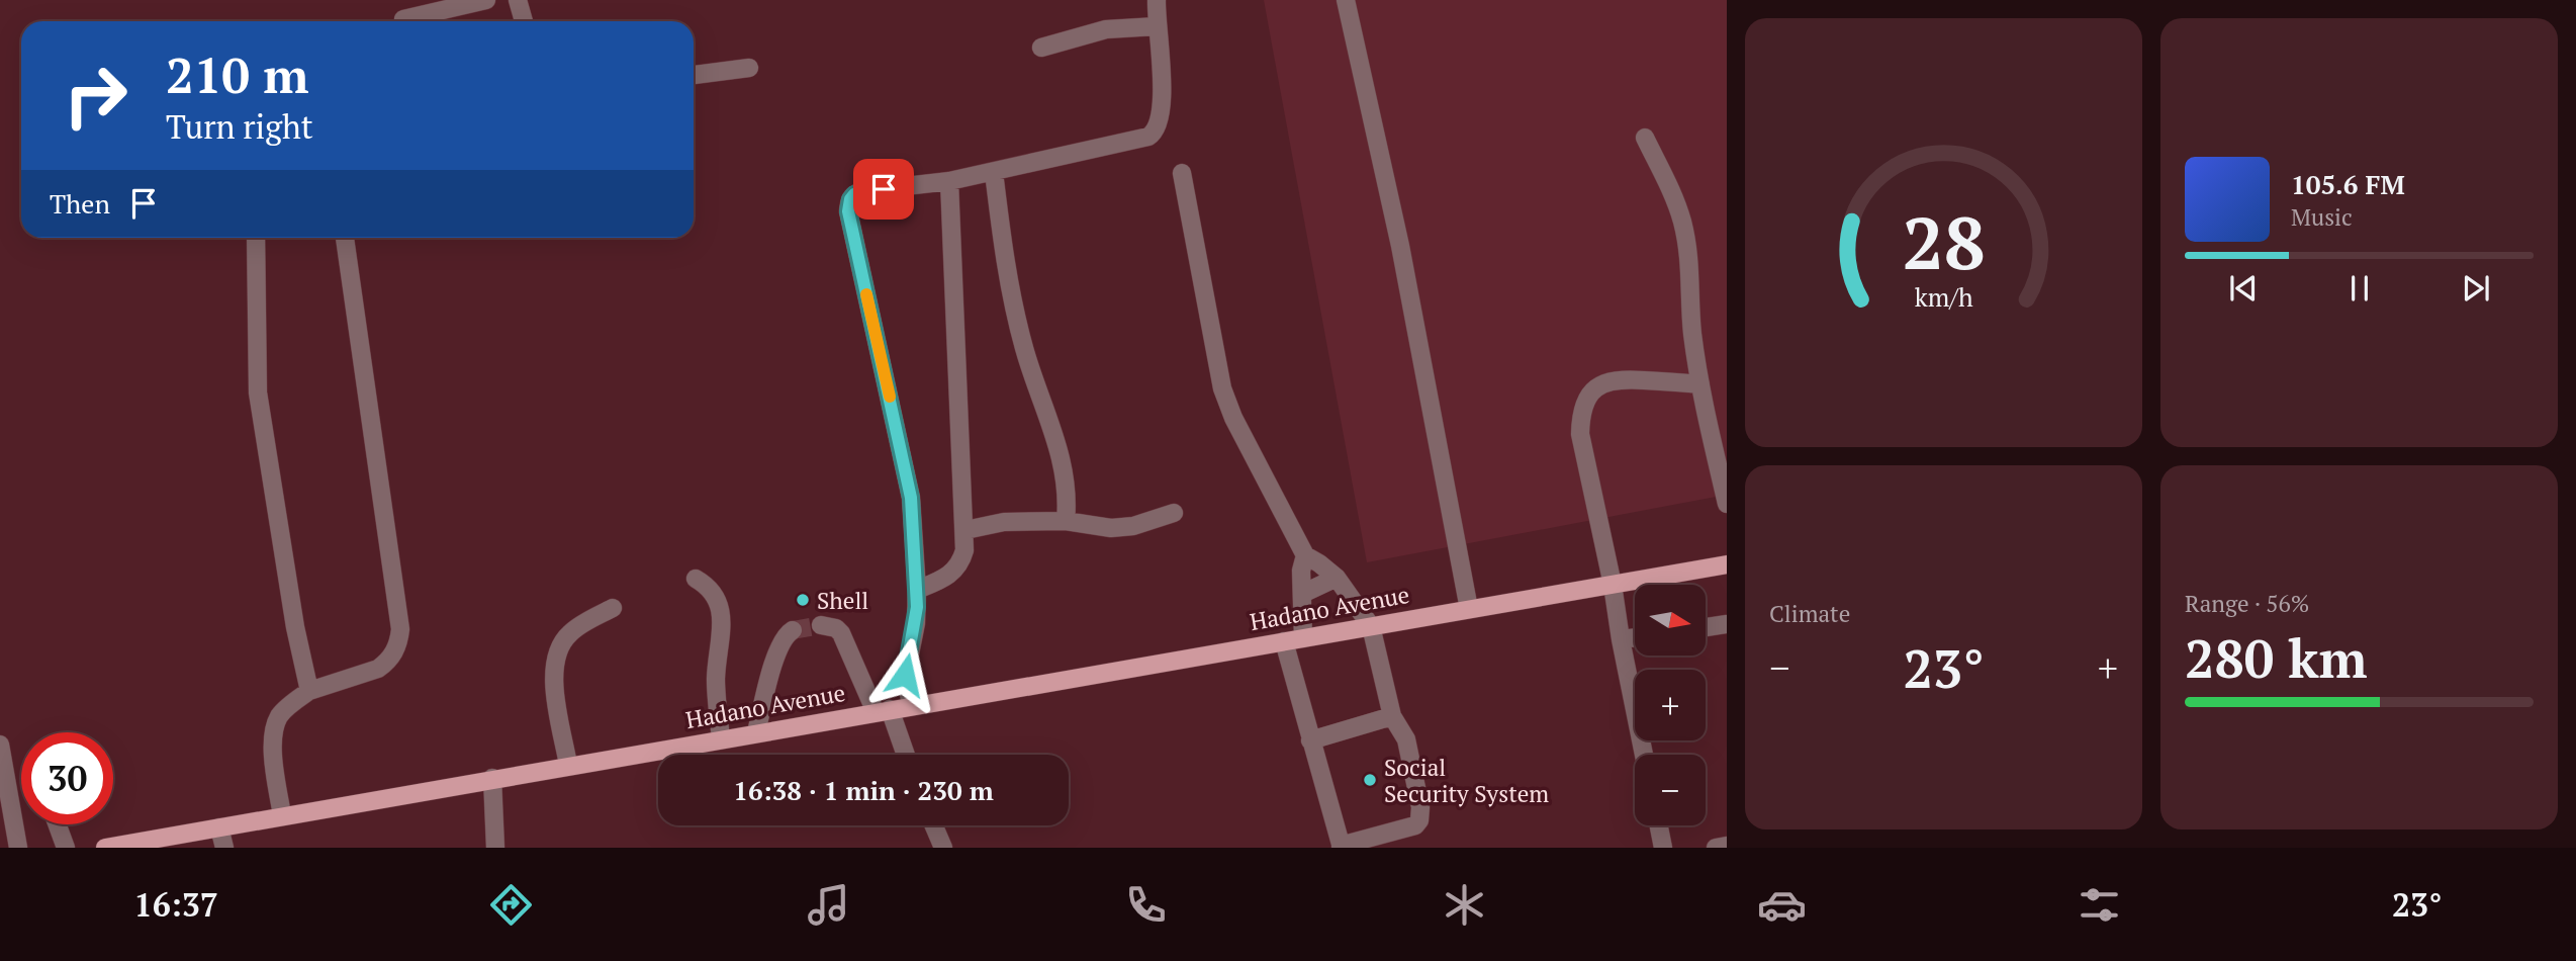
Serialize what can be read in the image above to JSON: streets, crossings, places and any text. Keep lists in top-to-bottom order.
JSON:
{
  "streets": {
    "main road": ["Hadano Avenue"]
  },
  "places": ["Shell", "Social Security System"],
  "north": "right",
  "page": {
    "turn": ["210 m", "Turn right"],
    "song": ["105.6 FM", "Music"],
    "then": "Then",
    "tile": [
      "Climate",
      ["Range · 56%", "280 km"]
    ],
    "map_buttons": ["+", "−"],
    "heat": ["−", "23°", "+"],
    "limit": "30",
    "trip": "16:38 · 1 min · 230 m",
    "tabs": ["16:37", "23°"],
    "gauge": ["28", "km/h"]
  }
}
